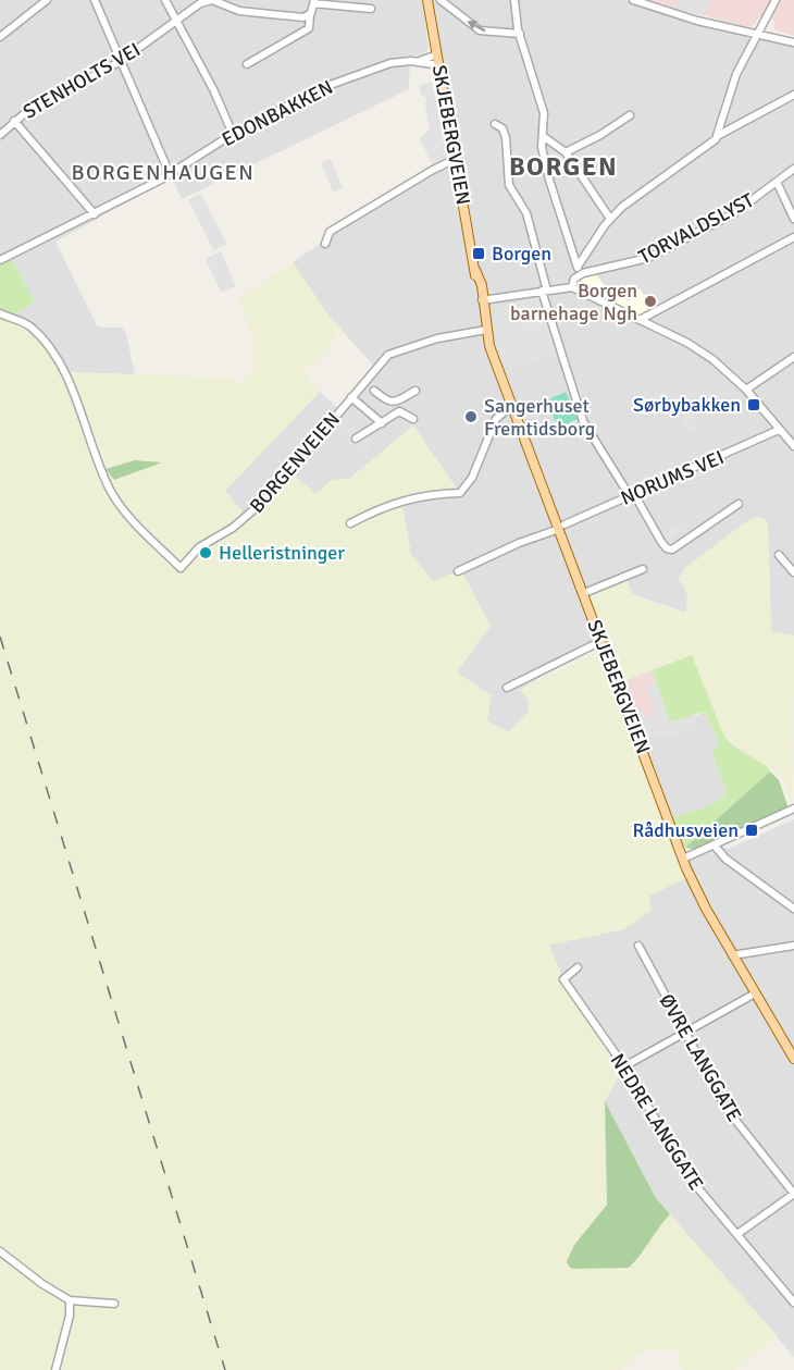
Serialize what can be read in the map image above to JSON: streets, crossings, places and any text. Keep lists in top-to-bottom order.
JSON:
{
  "streets": {
    "main road": ["SKJEBERGVEIEN"],
    "street": [
      "STENHOLTS VEI",
      "EDONBAKKEN",
      "TORVALDSLYST",
      "BORGENVEIEN",
      "NORUMS VEI",
      "ØVRE LANGGATE",
      "NEDRE LANGGATE"
    ]
  },
  "crossings": [
    ["EDONBAKKEN", "SKJEBERGVEIEN"],
    ["SKJEBERGVEIEN", "BORGENVEIEN"],
    ["SKJEBERGVEIEN", "NORUMS VEI"]
  ],
  "districts": ["BORGEN", "BORGENHAUGEN"],
  "places": {
    "transit": ["Borgen", "Sørbybakken", "Rådhusveien"],
    "other": ["Borgen barnehage Ngh", "Sangerhuset Fremtidsborg", "Helleristninger"]
  }
}
